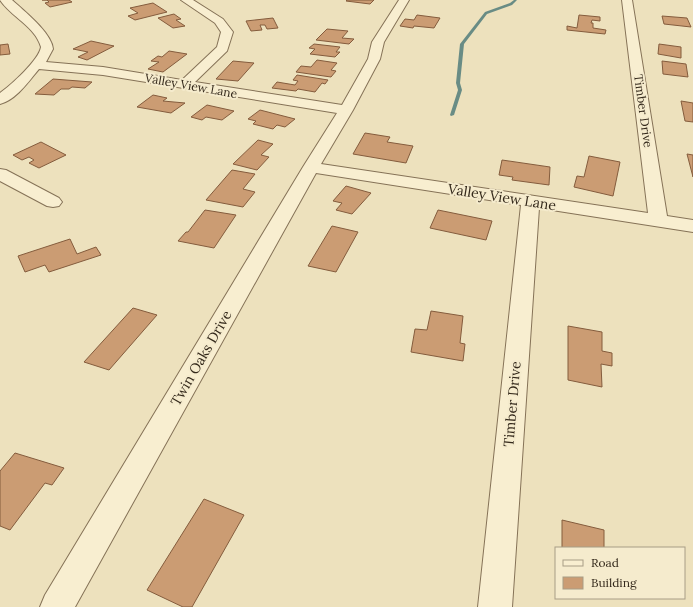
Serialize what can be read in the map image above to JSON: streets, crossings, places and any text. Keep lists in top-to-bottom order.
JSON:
{
  "streets": {
    "street": ["Valley View Lane", "Timber Drive", "Twin Oaks Drive"]
  },
  "crossings": [
    ["Valley View Lane", "Timber Drive"],
    ["Valley View Lane", "Twin Oaks Drive"]
  ],
  "legend": ["Road", "Building"]
}
